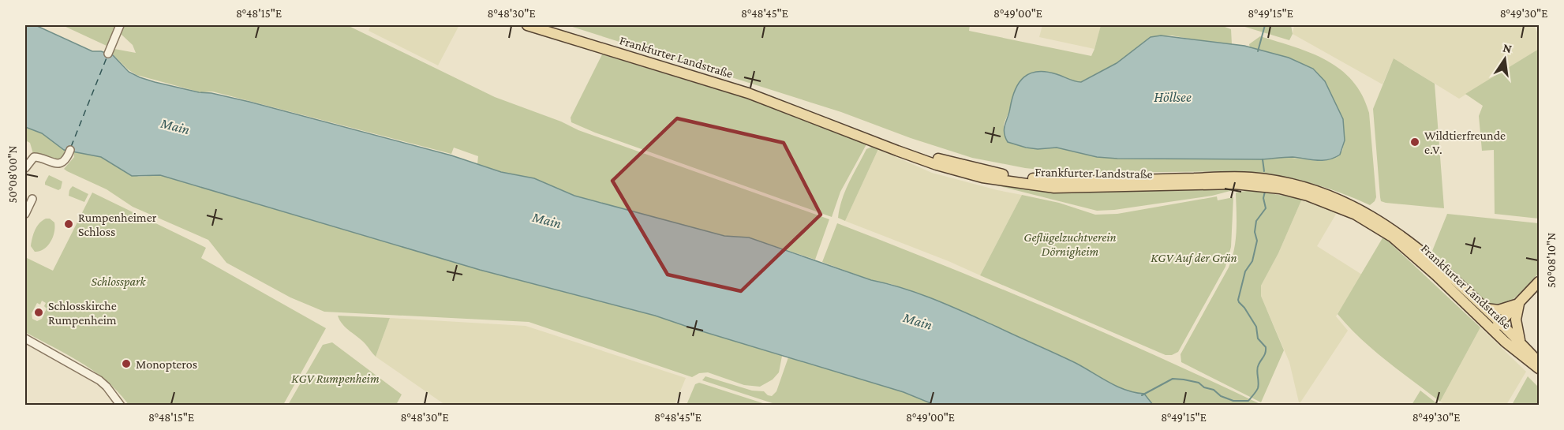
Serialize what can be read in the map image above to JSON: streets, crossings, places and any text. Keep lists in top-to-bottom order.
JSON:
{
  "streets": {
    "main road": ["Frankfurter Landstraße"]
  },
  "water": ["Höllsee", "Main"],
  "parks": [
    "Geflügelzuchtverein Dörnigheim",
    "KGV Auf der Grün",
    "Schlosspark",
    "KGV Rumpenheim"
  ],
  "places": [
    "Wildtierfreunde e.V.",
    "Rumpenheimer Schloss",
    "Schlosskirche Rumpenheim",
    "Monopteros"
  ],
  "north": "top",
  "coordinates": [
    "8°48'15\"E",
    "8°48'30\"E",
    "8°48'45\"E",
    "8°49'00\"E",
    "8°49'15\"E",
    "8°49'30\"E",
    "50°08'00\"N",
    "50°08'10\"N"
  ]
}
